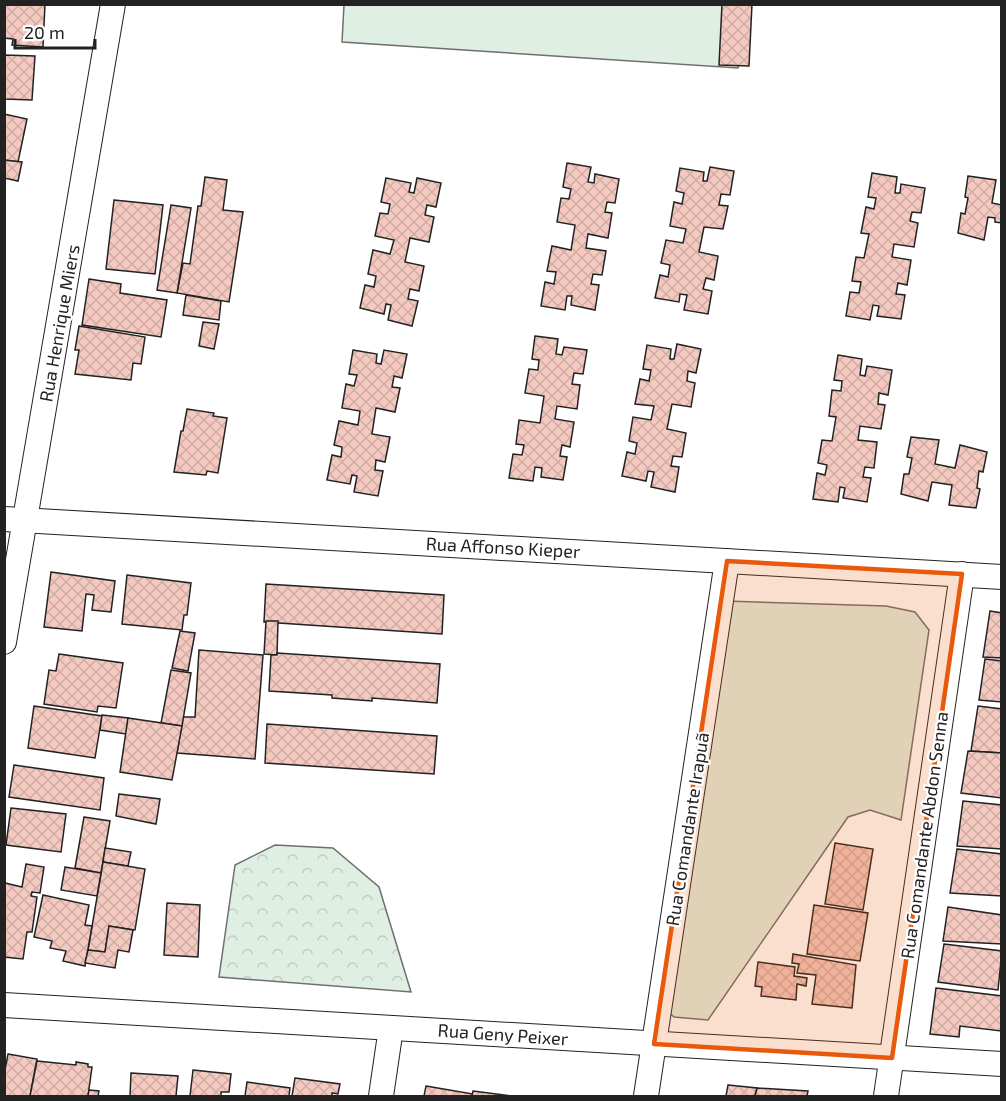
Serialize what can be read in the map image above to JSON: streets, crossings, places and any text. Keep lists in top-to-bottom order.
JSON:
{
  "streets": {
    "street": [
      "Rua Henrique Miers",
      "Rua Affonso Kieper",
      "Rua Comandante Irapuã",
      "Rua Comandante Abdon Senna",
      "Rua Geny Peixer"
    ]
  },
  "crossings": [
    ["Rua Henrique Miers", "Rua Affonso Kieper"],
    ["Rua Affonso Kieper", "Rua Comandante Irapuã"],
    ["Rua Affonso Kieper", "Rua Comandante Abdon Senna"],
    ["Rua Comandante Irapuã", "Rua Geny Peixer"],
    ["Rua Comandante Abdon Senna", "Rua Geny Peixer"]
  ],
  "scale_bar": "20 m"
}
